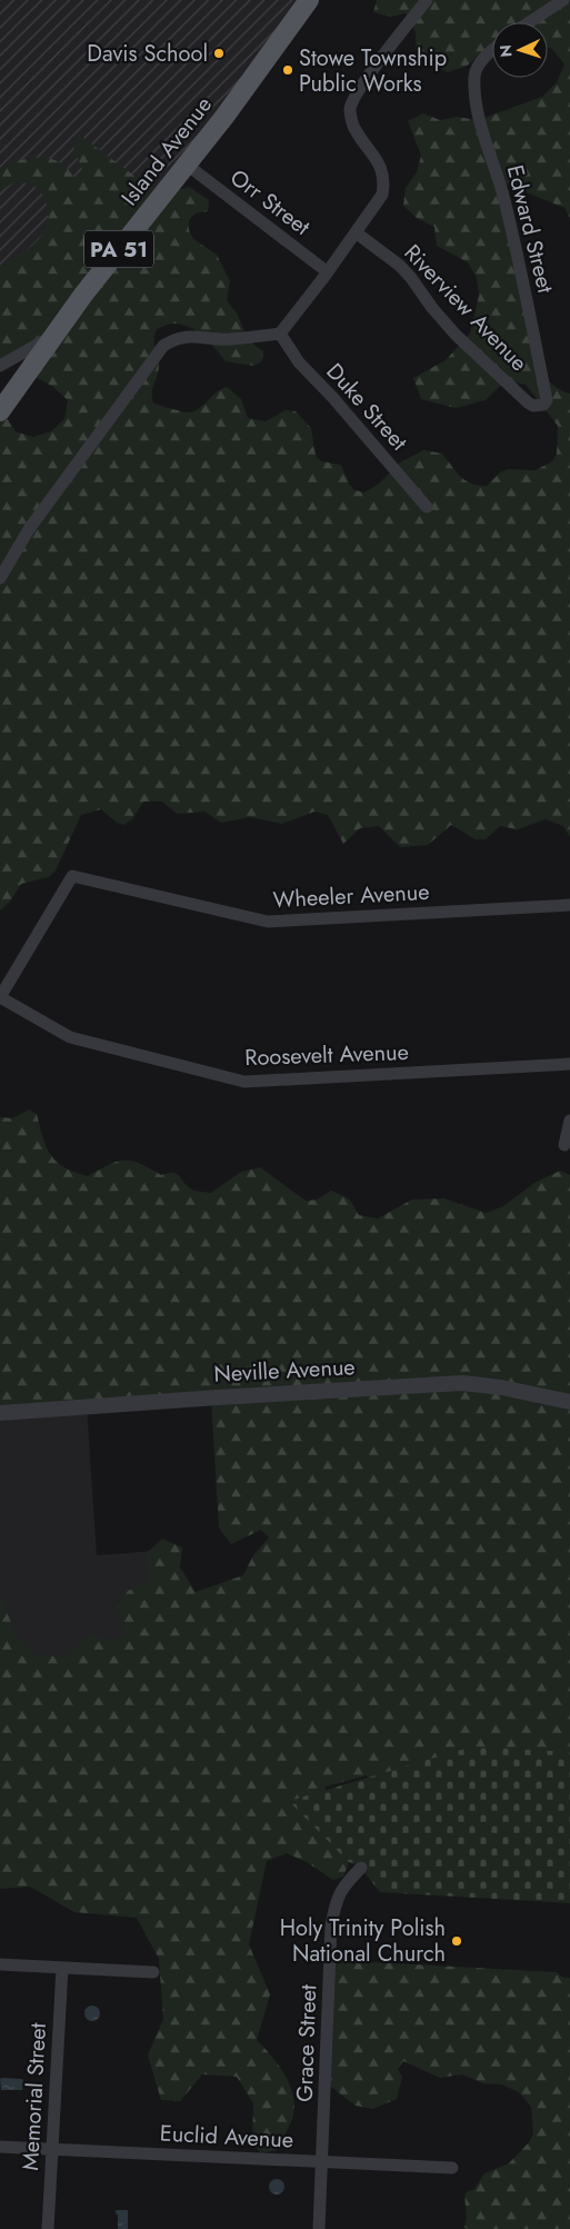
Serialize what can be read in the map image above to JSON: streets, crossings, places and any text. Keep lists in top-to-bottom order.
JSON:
{
  "streets": {
    "main road": ["Island Avenue", "PA 51"],
    "street": [
      "Orr Street",
      "Edward Street",
      "Riverview Avenue",
      "Duke Street",
      "Wheeler Avenue",
      "Roosevelt Avenue",
      "Neville Avenue",
      "Grace Street",
      "Memorial Street",
      "Euclid Avenue"
    ]
  },
  "crossings": [
    ["Island Avenue", "Orr Street"],
    ["Edward Street", "Riverview Avenue"],
    ["Wheeler Avenue", "Roosevelt Avenue"],
    ["Grace Street", "Euclid Avenue"],
    ["Memorial Street", "Euclid Avenue"]
  ],
  "places": ["Davis School", "Stowe Township Public Works", "Holy Trinity Polish National Church"],
  "north": "left"
}
